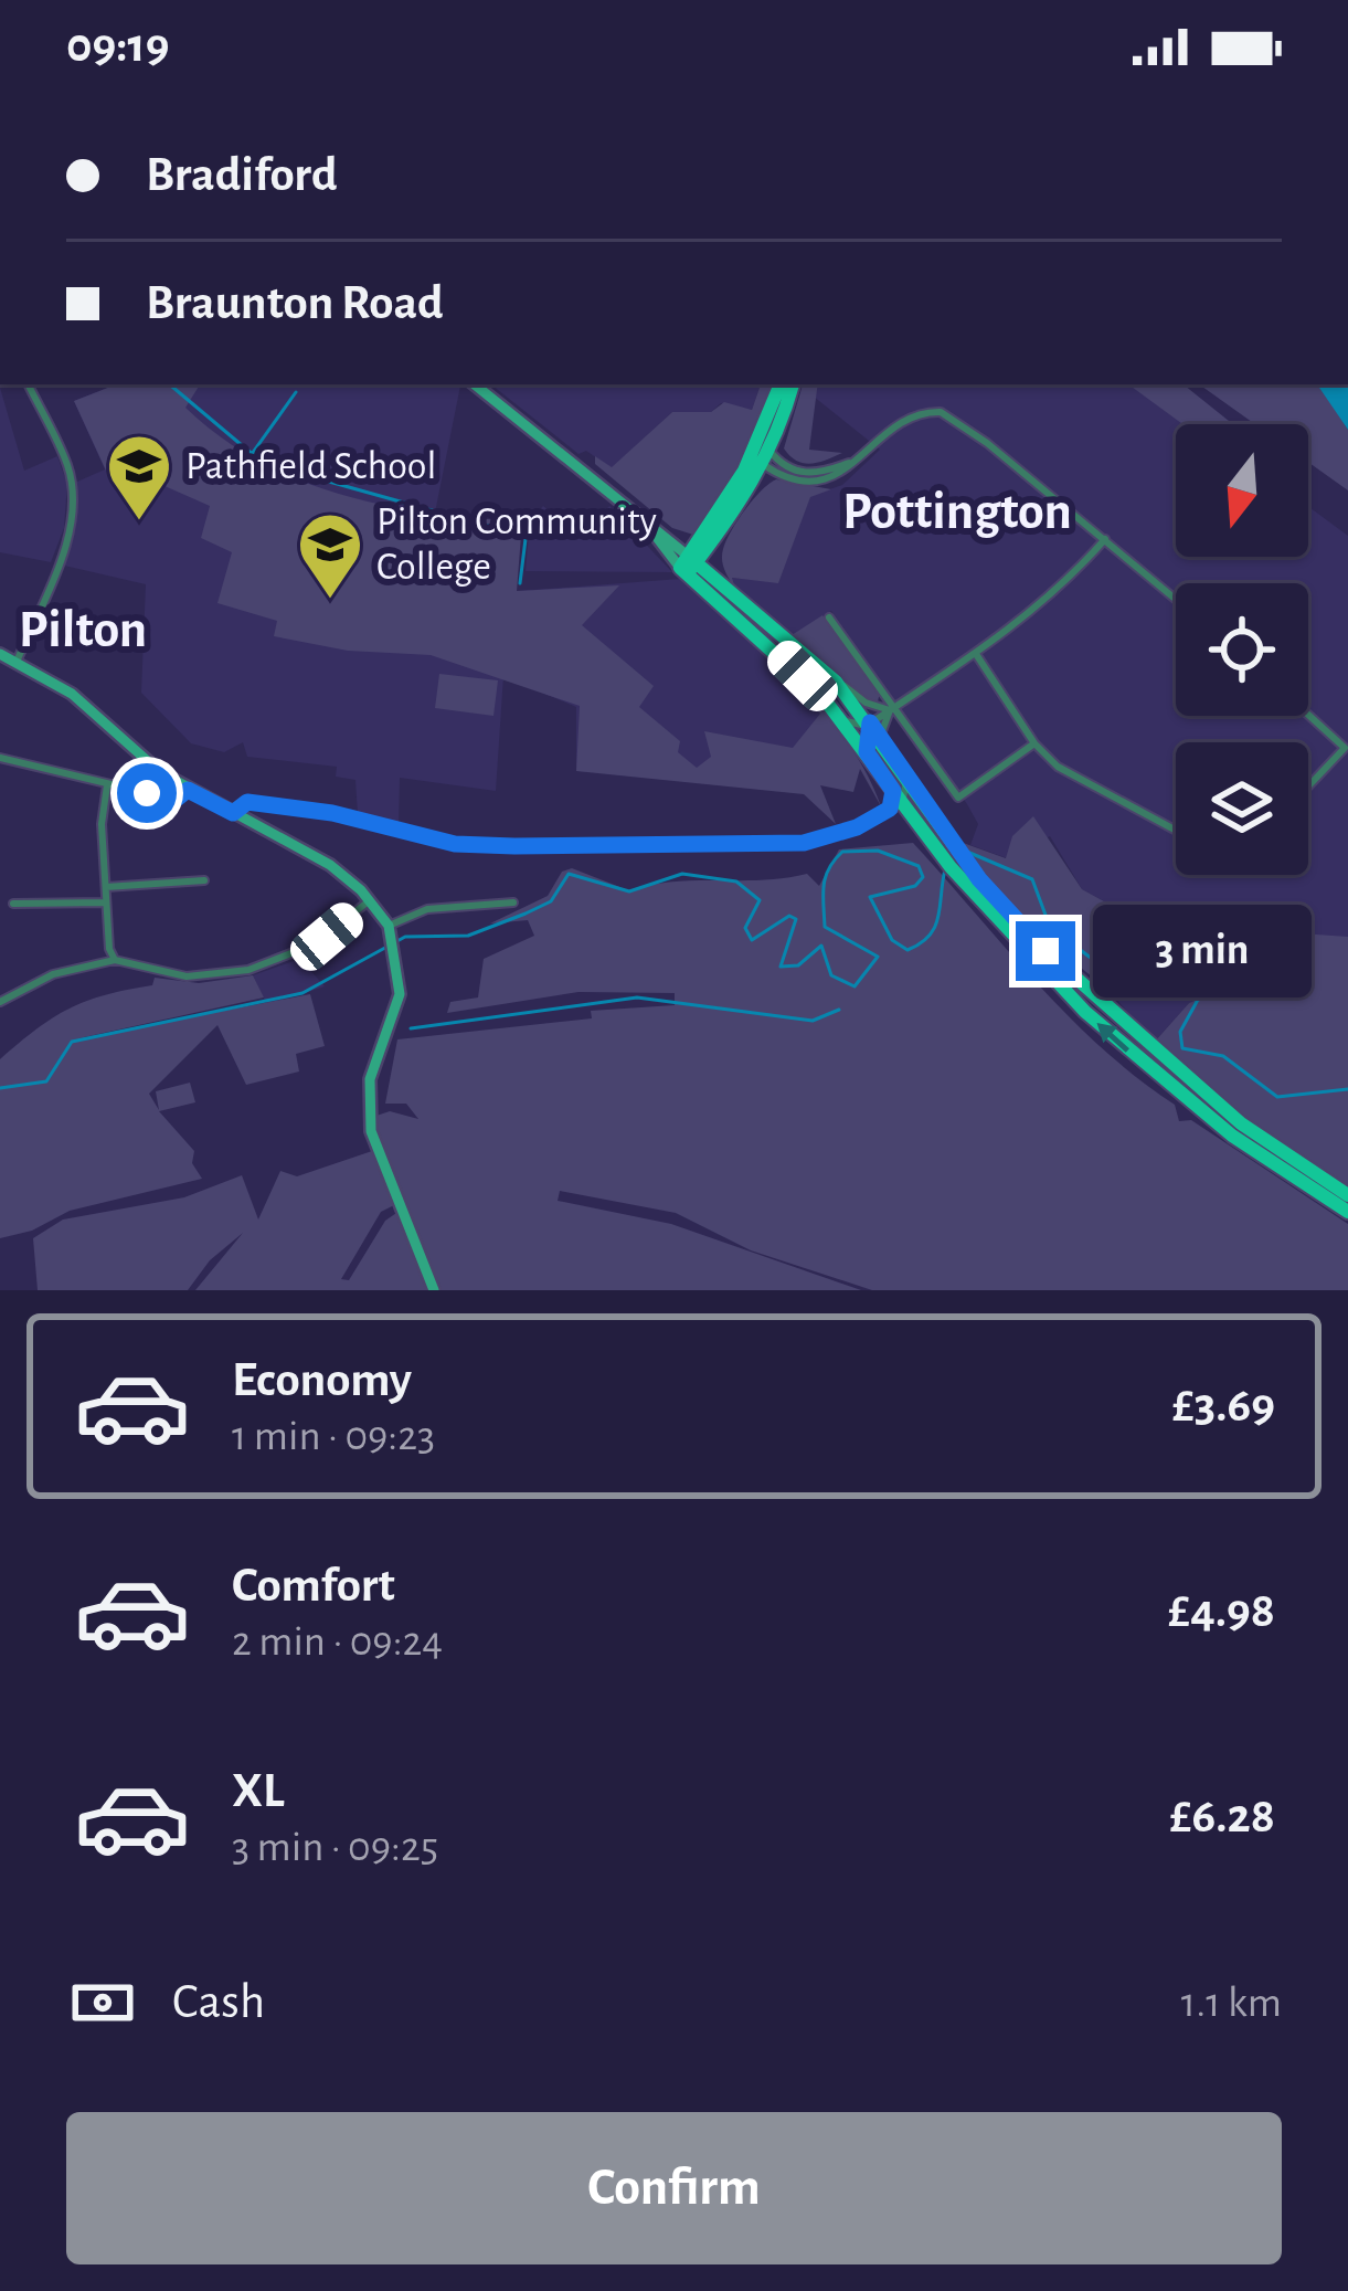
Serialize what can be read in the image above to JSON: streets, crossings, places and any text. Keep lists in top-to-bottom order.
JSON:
{
  "districts": ["Pottington", "Pilton"],
  "places": {
    "school or university": ["Pathfield School", "Pilton Community College"]
  },
  "north": "bottom",
  "page": {
    "status": "09:19",
    "banner": ["Bradiford", "Braunton Road"],
    "bubble": "3 min",
    "list": [
      {
        "name": "Economy",
        "note": "1 min · 09:23",
        "value": "£3.69"
      },
      {
        "name": "Comfort",
        "note": "2 min · 09:24",
        "value": "£4.98"
      },
      {
        "name": "XL",
        "note": "3 min · 09:25",
        "value": "£6.28"
      }
    ],
    "pay": ["Cash", "1.1 km"],
    "buttons": "Confirm"
  }
}
